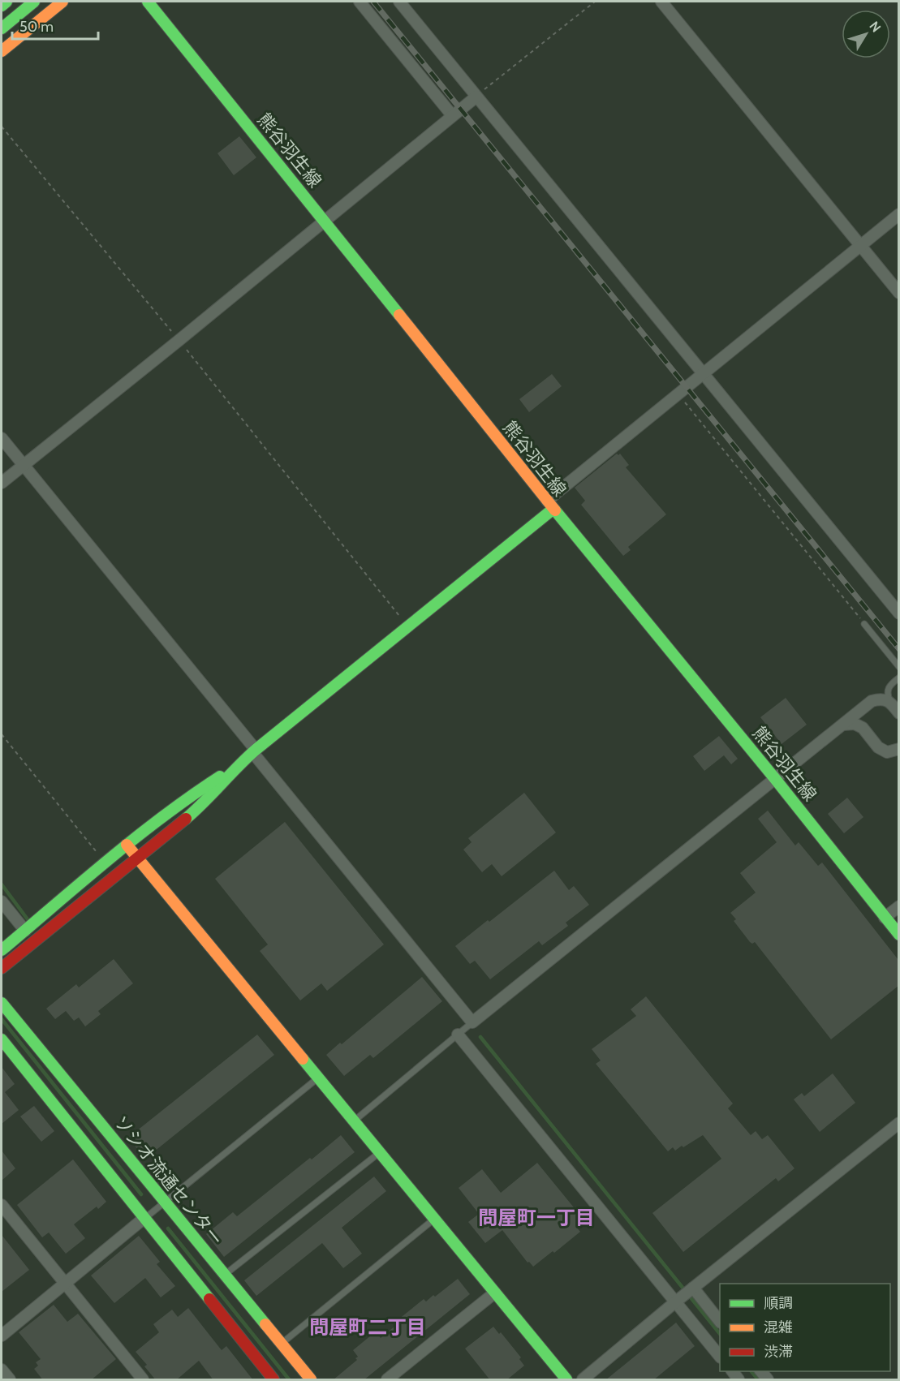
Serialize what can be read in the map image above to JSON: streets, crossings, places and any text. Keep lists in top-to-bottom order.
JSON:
{
  "streets": {
    "street": ["熊谷羽生線", "ソシオ流通センター"]
  },
  "districts": ["問屋町一丁目", "問屋町二丁目"],
  "legend": ["順調", "混雑", "渋滞"],
  "scale_bar": "50 m",
  "north": "top right"
}
